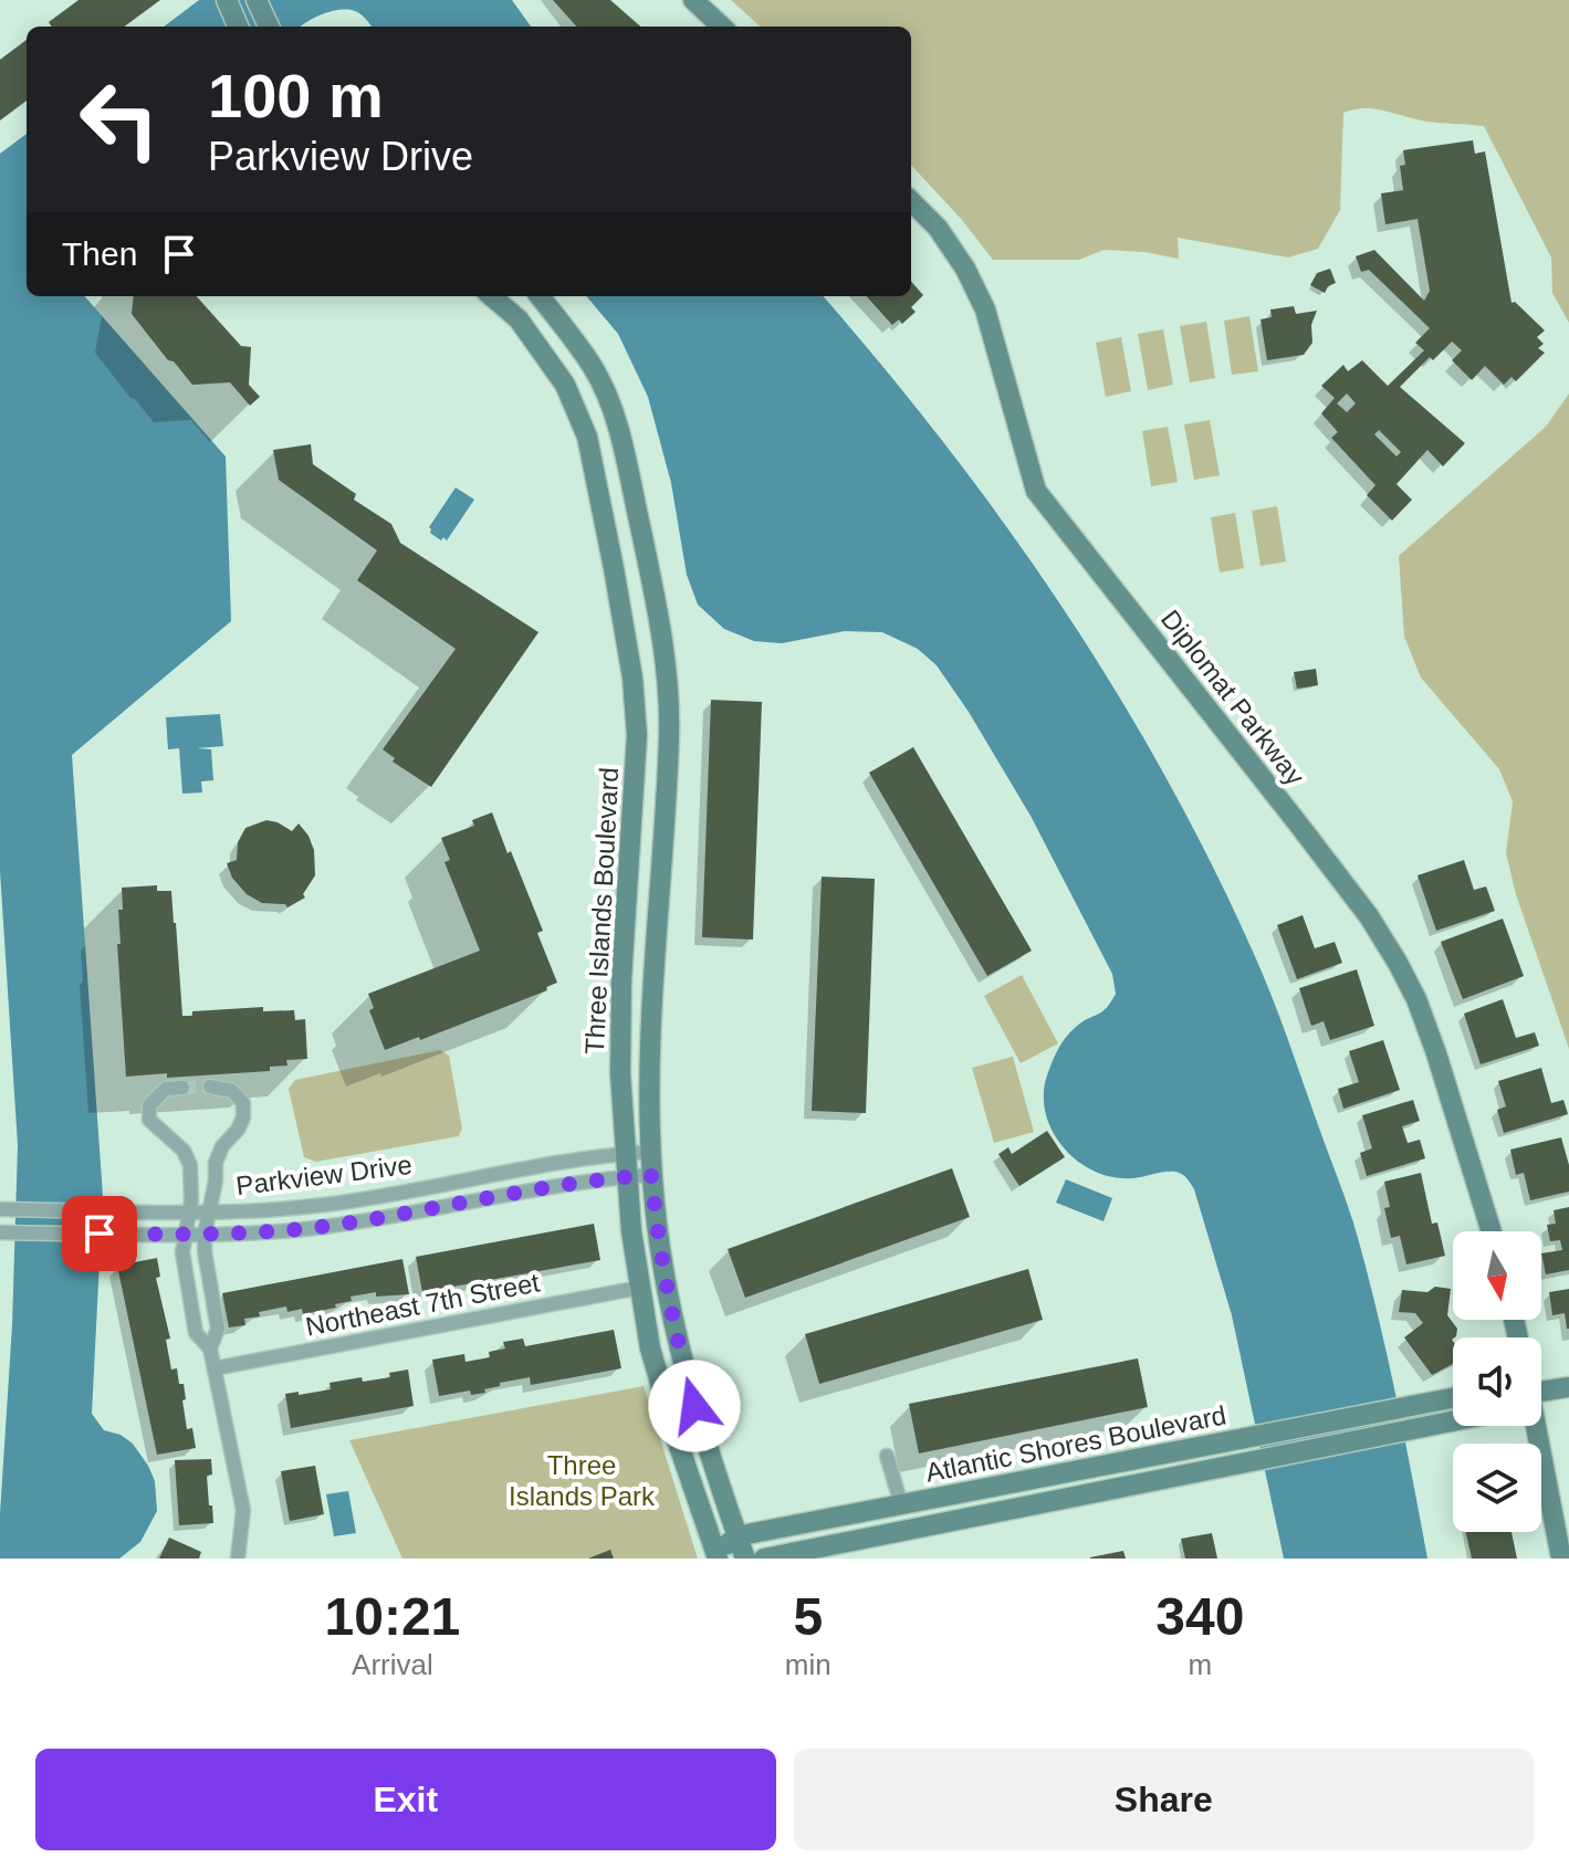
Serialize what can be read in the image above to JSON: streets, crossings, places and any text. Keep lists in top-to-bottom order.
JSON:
{
  "streets": {
    "street": [
      "Diplomat Parkway",
      "Three Islands Boulevard",
      "Parkview Drive",
      "Northeast 7th Street",
      "Atlantic Shores Boulevard"
    ]
  },
  "crossings": [
    ["Three Islands Boulevard", "Parkview Drive"],
    ["Three Islands Boulevard", "Northeast 7th Street"]
  ],
  "parks": ["Three Islands Park"],
  "north": "bottom",
  "page": {
    "turn": ["100 m", "Parkview Drive"],
    "then": "Then",
    "eta": [
      "10:21",
      "Arrival",
      "5",
      "min",
      "340",
      "m"
    ],
    "buttons": ["Exit", "Share"]
  }
}
